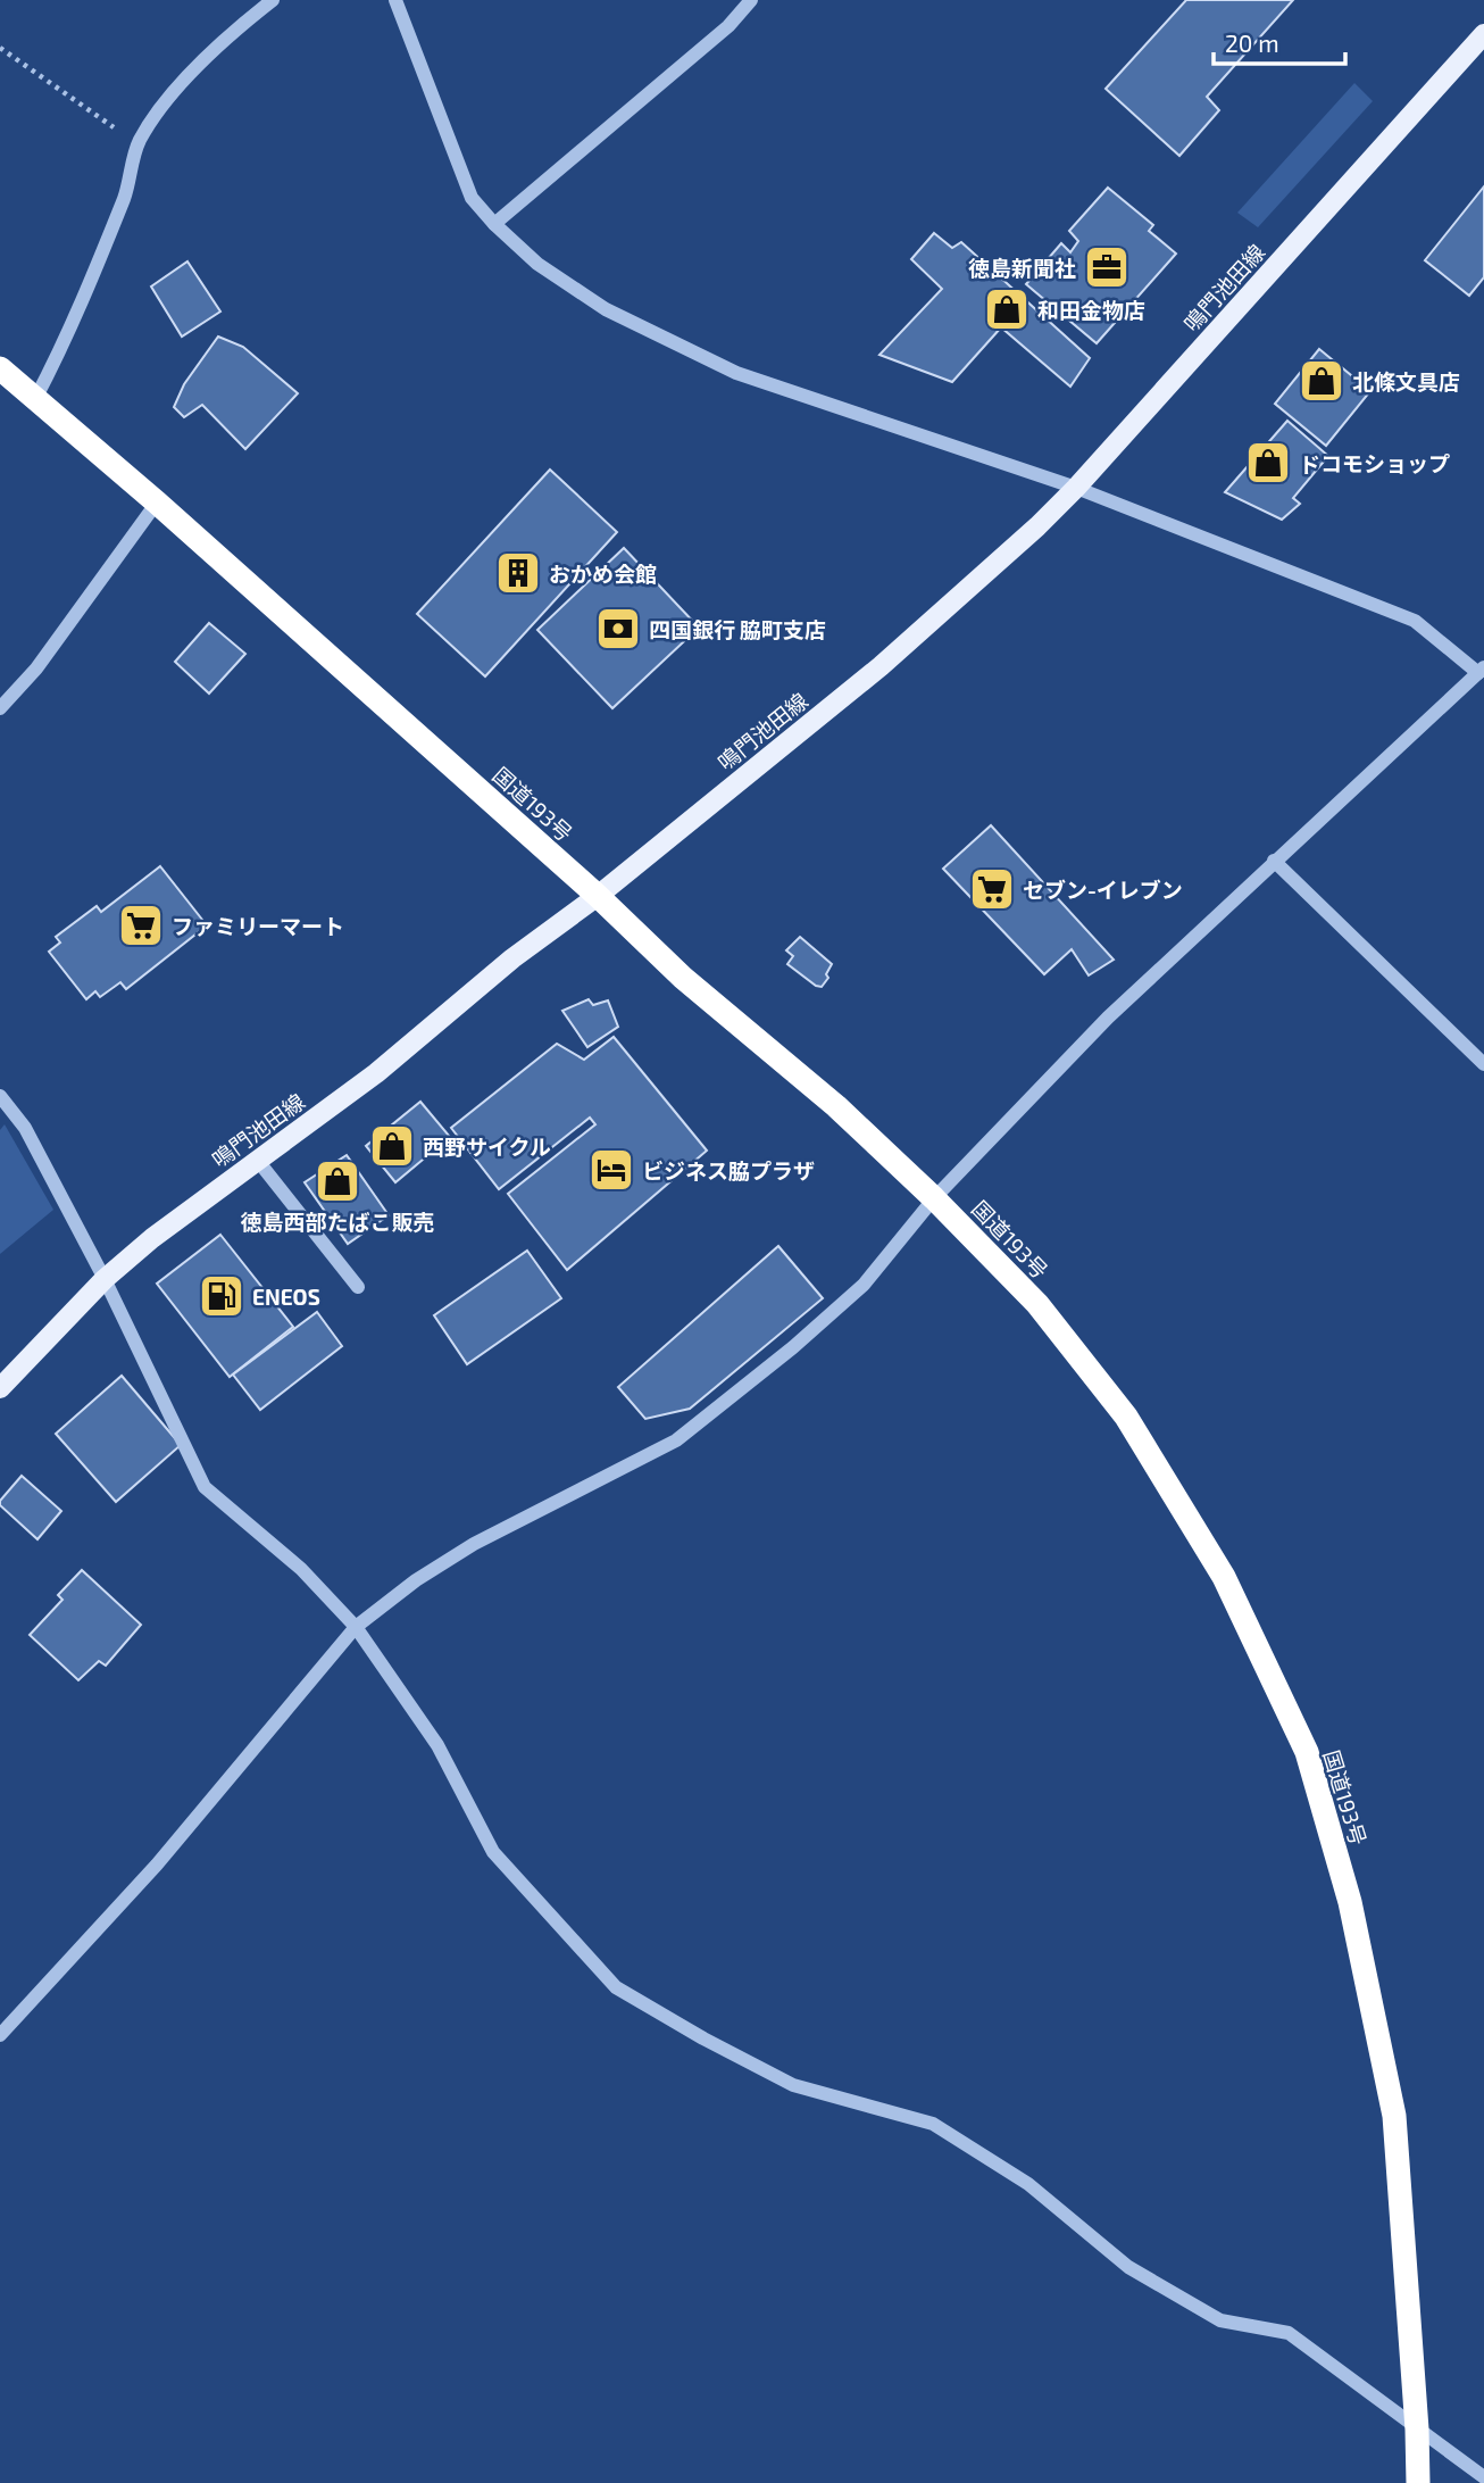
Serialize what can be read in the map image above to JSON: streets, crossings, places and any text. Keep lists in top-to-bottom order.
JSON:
{
  "streets": {
    "highway": ["国道193号"],
    "main road": ["鳴門池田線"]
  },
  "crossings": [
    ["鳴門池田線", "国道193号"]
  ],
  "places": {
    "office": ["徳島新聞社"],
    "shop": [
      "和田金物店",
      "北條文具店",
      "ドコモショップ",
      "西野サイクル",
      "徳島西部たばこ販売"
    ],
    "building": ["おかめ会館"],
    "bank": ["四国銀行 脇町支店"],
    "supermarket": ["セブン-イレブン", "ファミリーマート"],
    "hotel": ["ビジネス脇プラザ"],
    "fuel station": ["ENEOS"]
  },
  "scale_bar": "20 m"
}
